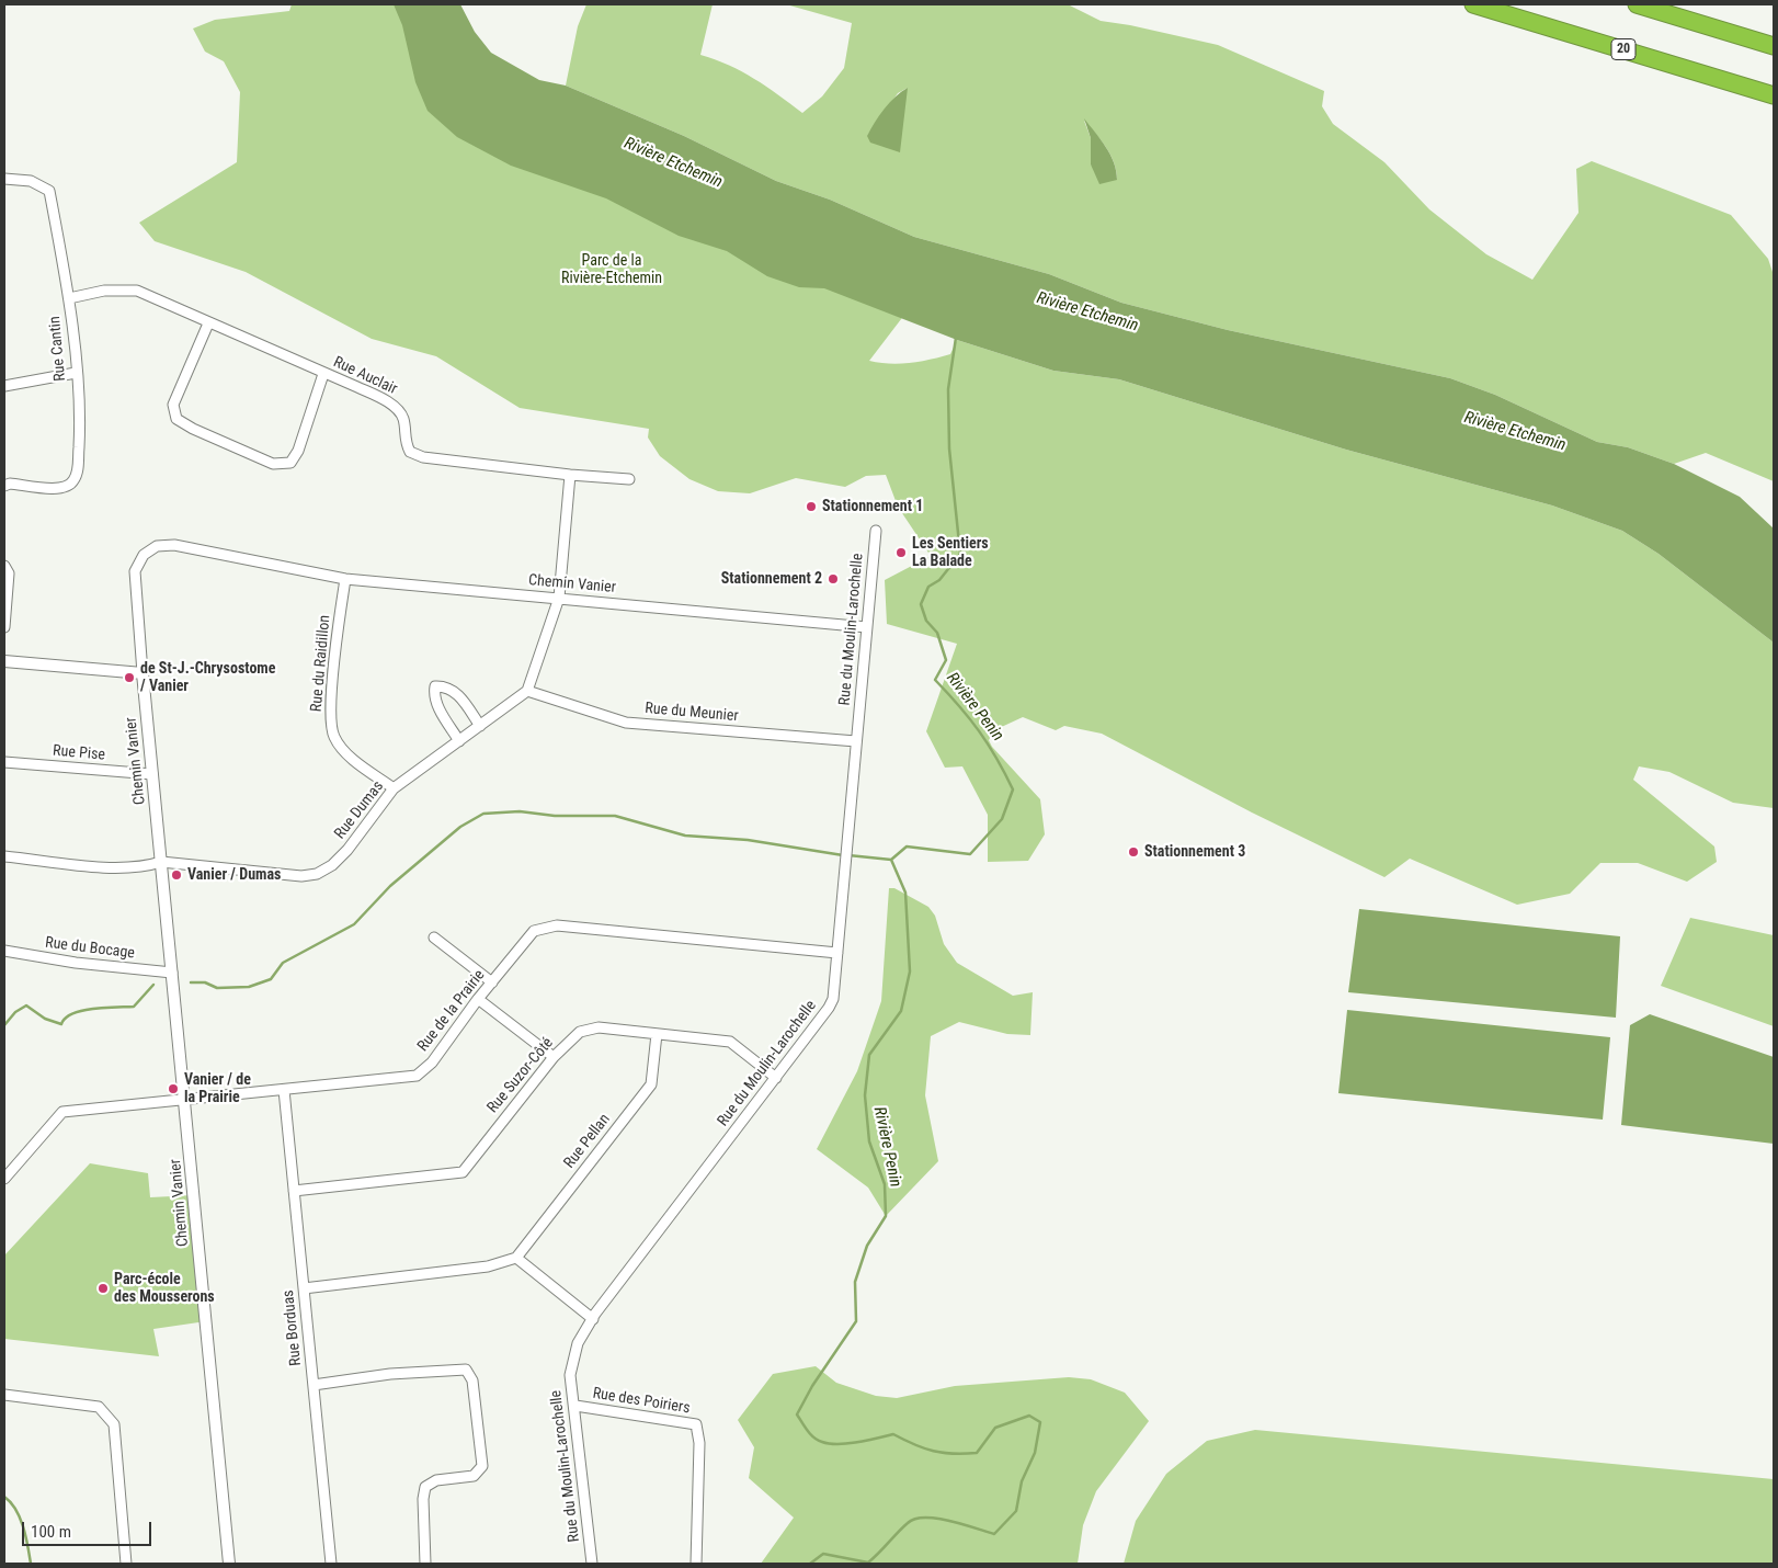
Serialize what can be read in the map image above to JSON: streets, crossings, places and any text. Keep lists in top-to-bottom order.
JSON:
{
  "streets": {
    "highway": ["20"],
    "street": [
      "Rue Cantin",
      "Rue Auclair",
      "Chemin Vanier",
      "Rue du Moulin-Larochelle",
      "Rue du Raidillon",
      "Rue du Meunier",
      "Rue Pise",
      "Rue Dumas",
      "Rue du Bocage",
      "Rue de la Prairie",
      "Rue Suzor-Côté",
      "Rue Pellan",
      "Rue Borduas",
      "Rue des Poiriers"
    ]
  },
  "crossings": [
    ["Rue Cantin", "Rue Auclair"],
    ["Chemin Vanier", "Rue du Moulin-Larochelle"],
    ["Chemin Vanier", "Rue du Raidillon"],
    ["Chemin Vanier", "Rue Pise"],
    ["Chemin Vanier", "Rue Dumas"],
    ["Chemin Vanier", "Rue du Bocage"],
    ["Chemin Vanier", "Rue de la Prairie"],
    ["Rue du Moulin-Larochelle", "Rue du Meunier"],
    ["Rue du Moulin-Larochelle", "Rue de la Prairie"],
    ["Rue du Moulin-Larochelle", "Rue Suzor-Côté"],
    ["Rue du Moulin-Larochelle", "Rue des Poiriers"],
    ["Rue du Raidillon", "Rue Dumas"],
    ["Rue du Meunier", "Rue Dumas"],
    ["Rue de la Prairie", "Rue Borduas"],
    ["Rue Suzor-Côté", "Rue Pellan"],
    ["Rue Suzor-Côté", "Rue Borduas"]
  ],
  "water": ["Rivière Etchemin", "Rivière Penin"],
  "parks": ["Parc de la Rivière-Etchemin"],
  "places": [
    "Stationnement 1",
    "Les Sentiers La Balade",
    "Stationnement 2",
    "de St-J.-Chrysostome / Vanier",
    "Stationnement 3",
    "Vanier / Dumas",
    "Vanier / de la Prairie",
    "Parc-école des Mousserons"
  ],
  "scale_bar": "100 m"
}
